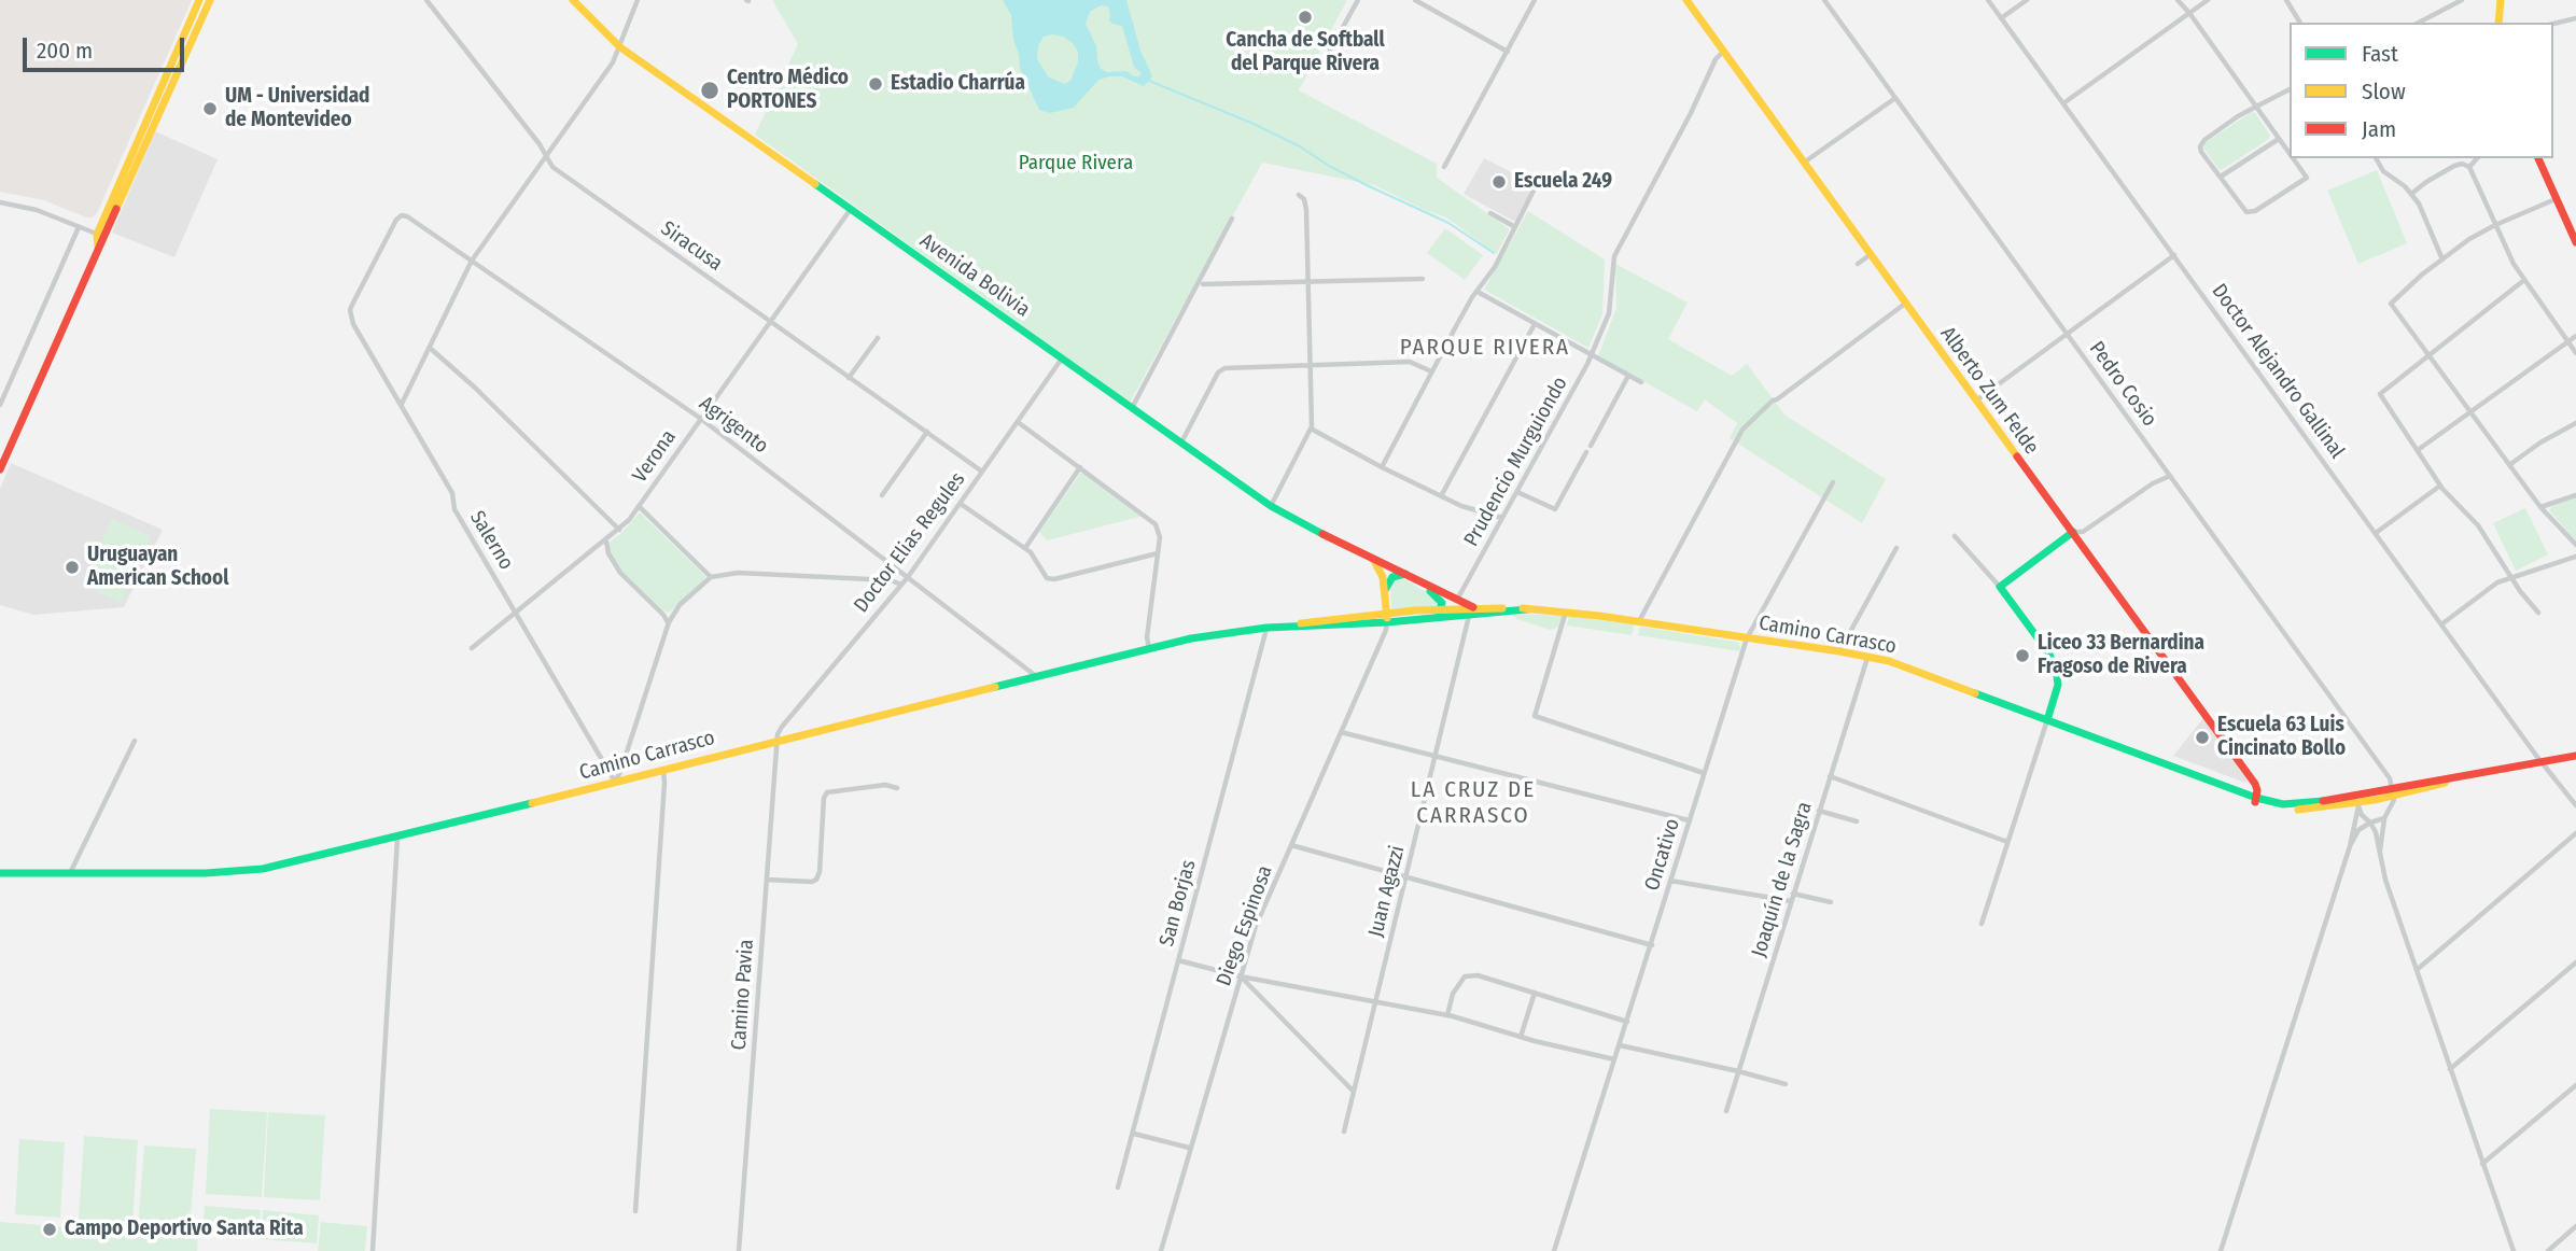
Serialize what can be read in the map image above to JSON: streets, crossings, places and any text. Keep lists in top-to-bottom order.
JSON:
{
  "streets": {
    "street": [
      "Siracusa",
      "Avenida Bolivia",
      "Doctor Alejandro Gallinal",
      "Pedro Cosio",
      "Alberto Zum Felde",
      "Agrigento",
      "Verona",
      "Prudencio Murguiondo",
      "Salerno",
      "Doctor Elias Regules",
      "Camino Carrasco",
      "Oncativo",
      "Joaquín de la Sagra",
      "Juan Agazzi",
      "San Borjas",
      "Diego Espinosa",
      "Camino Pavia"
    ]
  },
  "crossings": [
    ["Siracusa", "Verona"],
    ["Siracusa", "Doctor Elias Regules"],
    ["Avenida Bolivia", "Verona"],
    ["Avenida Bolivia", "Prudencio Murguiondo"],
    ["Avenida Bolivia", "Doctor Elias Regules"],
    ["Avenida Bolivia", "Camino Carrasco"],
    ["Avenida Bolivia", "Juan Agazzi"],
    ["Doctor Alejandro Gallinal", "Camino Carrasco"],
    ["Pedro Cosio", "Camino Carrasco"],
    ["Alberto Zum Felde", "Prudencio Murguiondo"],
    ["Alberto Zum Felde", "Camino Carrasco"],
    ["Agrigento", "Verona"],
    ["Agrigento", "Salerno"],
    ["Agrigento", "Doctor Elias Regules"],
    ["Agrigento", "Camino Carrasco"],
    ["Verona", "Salerno"],
    ["Salerno", "Camino Carrasco"],
    ["Doctor Elias Regules", "Camino Carrasco"],
    ["Doctor Elias Regules", "Camino Pavia"],
    ["Camino Carrasco", "Oncativo"],
    ["Camino Carrasco", "Joaquín de la Sagra"],
    ["Camino Carrasco", "Juan Agazzi"],
    ["Camino Carrasco", "San Borjas"],
    ["Camino Carrasco", "Diego Espinosa"],
    ["Camino Carrasco", "Camino Pavia"]
  ],
  "districts": ["PARQUE RIVERA", "LA CRUZ DE CARRASCO"],
  "parks": ["Parque Rivera"],
  "places": [
    "Cancha de Softball del Parque Rivera",
    "Estadio Charrúa",
    "Centro Médico PORTONES",
    "UM - Universidad de Montevideo",
    "Escuela 249",
    "Uruguayan American School",
    "Liceo 33 Bernardina Fragoso de Rivera",
    "Escuela 63 Luis Cincinato Bollo",
    "Campo Deportivo Santa Rita"
  ],
  "legend": ["Fast", "Slow", "Jam"],
  "scale_bar": "200 m"
}
